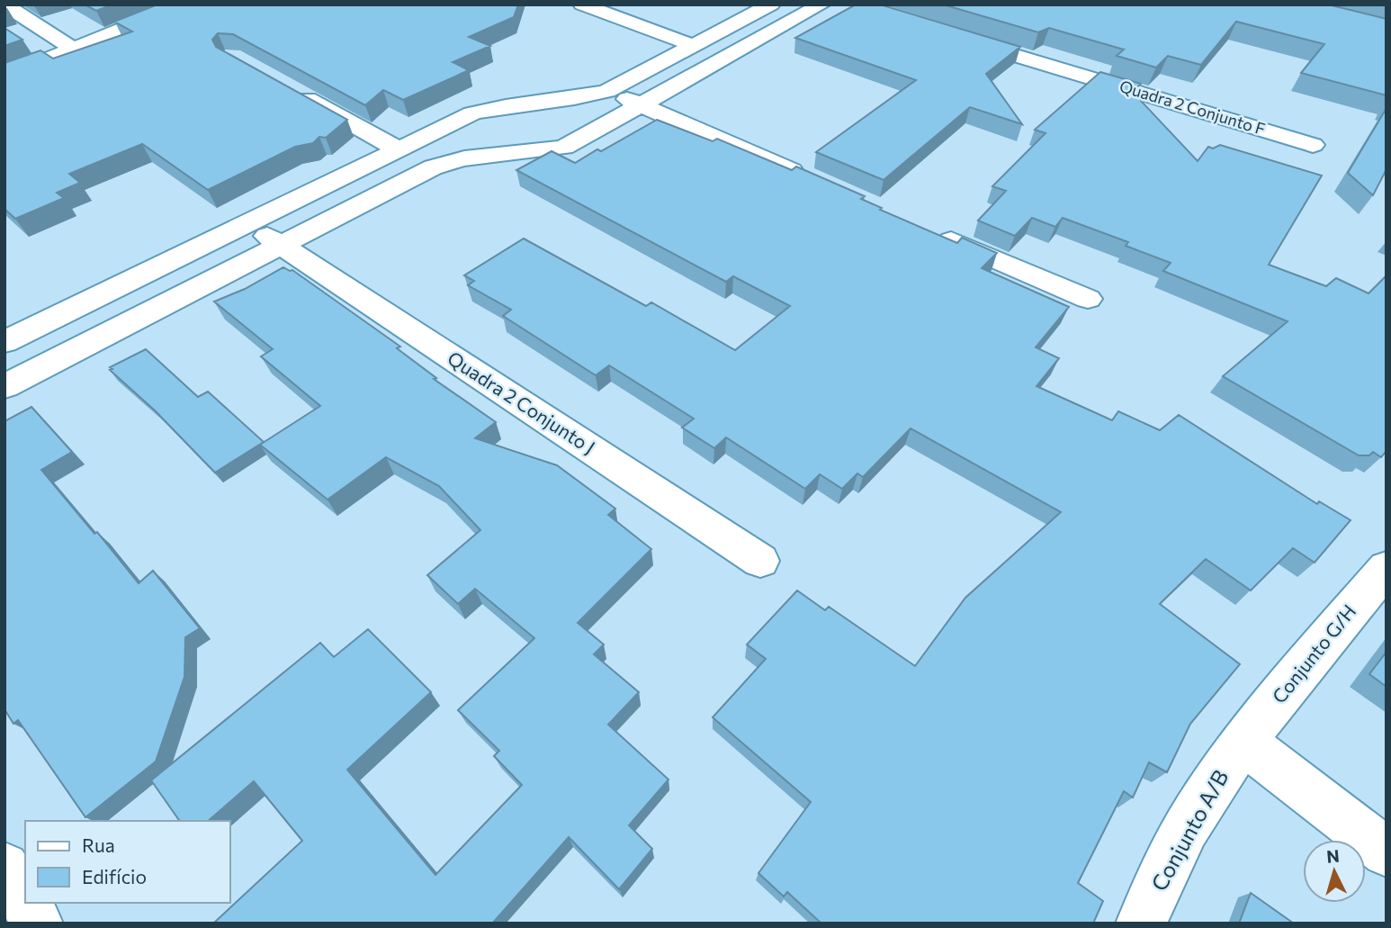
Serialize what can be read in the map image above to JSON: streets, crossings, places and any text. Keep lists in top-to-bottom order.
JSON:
{
  "streets": {
    "street": [
      "Quadra 2 Conjunto F",
      "Quadra 2 Conjunto J",
      "Conjunto G/H",
      "Conjunto A/B"
    ]
  },
  "crossings": [
    ["Conjunto G/H", "Conjunto A/B"]
  ],
  "legend": ["Rua", "Edifício"],
  "north": "top"
}
